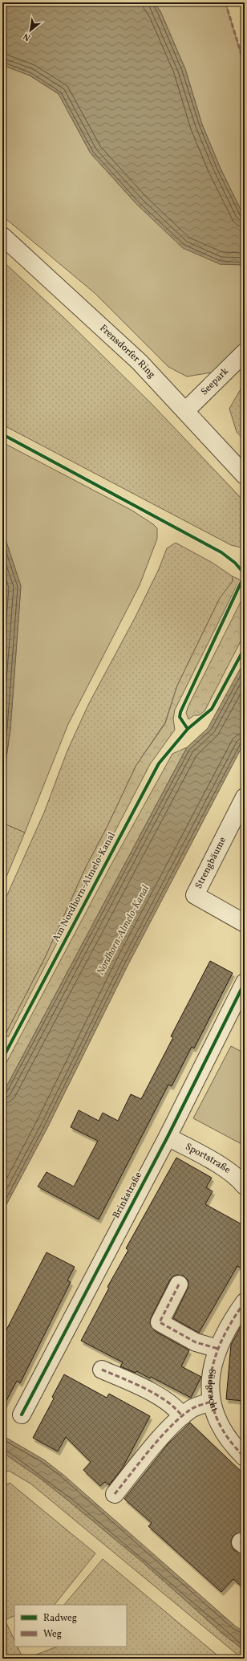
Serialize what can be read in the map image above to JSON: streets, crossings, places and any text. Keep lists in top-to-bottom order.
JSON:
{
  "streets": {
    "street": [
      "Frensdorfer Ring",
      "Seepark",
      "Strengbäume",
      "Sportstraße",
      "Brinkstraße",
      "Südgracht"
    ],
    "cycle path": ["Am Nordhorn-Almelo-Kanal"]
  },
  "crossings": [
    ["Frensdorfer Ring", "Seepark"],
    ["Sportstraße", "Brinkstraße"]
  ],
  "water": ["Nordhorn-Almelo-Kanal"],
  "legend": ["Radweg", "Weg"],
  "north": "bottom left"
}
